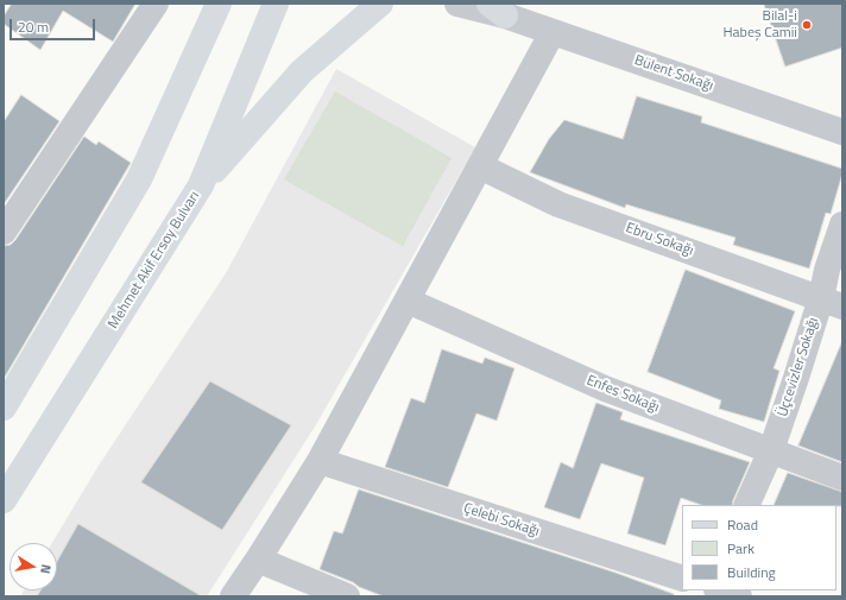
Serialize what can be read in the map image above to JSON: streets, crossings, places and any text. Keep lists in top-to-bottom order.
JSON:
{
  "streets": {
    "main road": ["Mehmet Akif Ersoy Bulvarı"],
    "street": [
      "Bülent Sokağı",
      "Ebru Sokağı",
      "Üçcevizler Sokağı",
      "Enfes Sokağı",
      "Çelebi Sokağı"
    ]
  },
  "crossings": [
    ["Ebru Sokağı", "Üçcevizler Sokağı"],
    ["Üçcevizler Sokağı", "Enfes Sokağı"]
  ],
  "places": ["Bilal-i Habeş Camii"],
  "legend": ["Road", "Park", "Building"],
  "scale_bar": "20 m",
  "north": "right"
}
